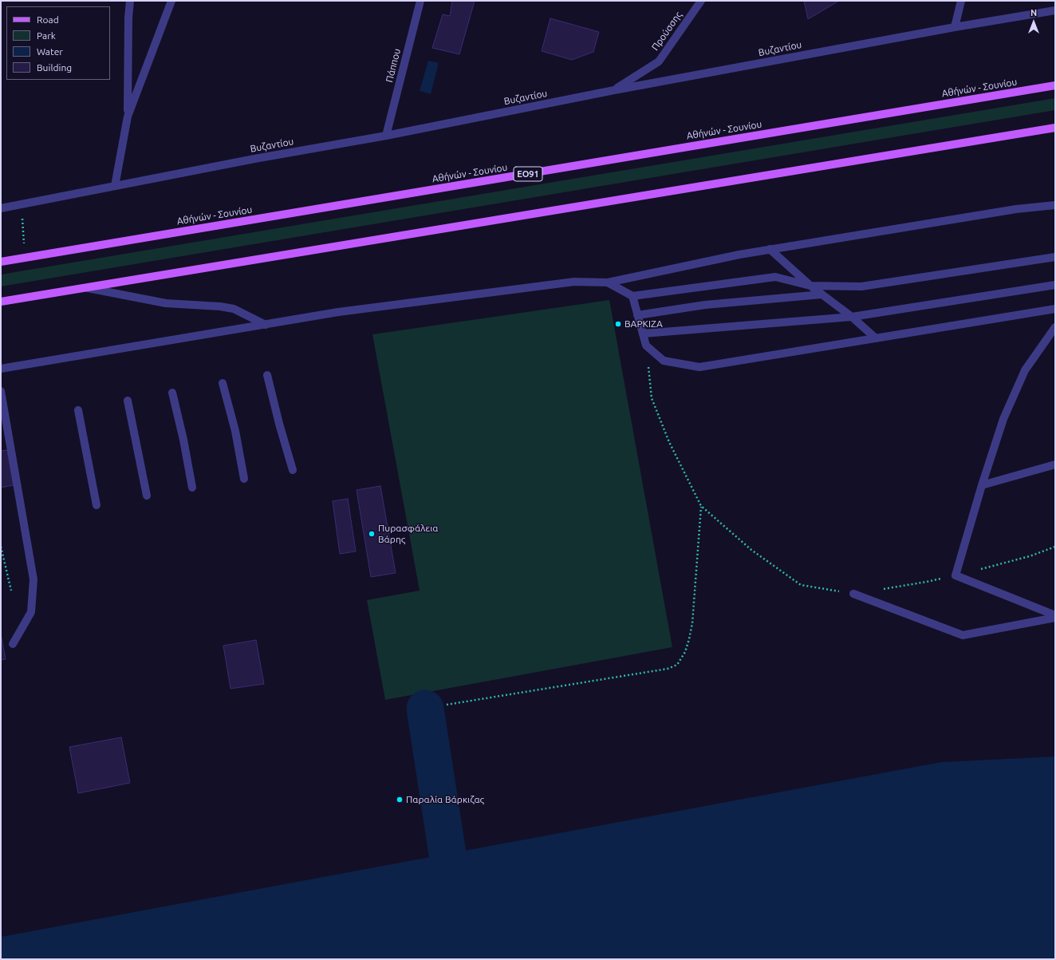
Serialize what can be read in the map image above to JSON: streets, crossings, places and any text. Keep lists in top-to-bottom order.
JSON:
{
  "streets": {
    "main road": ["Αθήνών - Σουνίου", "ΕΟ91"],
    "street": ["Προύσσης", "Βυζαντίου", "Πάππου"]
  },
  "crossings": [
    ["Προύσσης", "Βυζαντίου"],
    ["Βυζαντίου", "Πάππου"]
  ],
  "places": ["ΒΑΡΚΙΖΑ", "Πυρασφάλεια Βάρης", "Παραλία Βάρκιζας"],
  "legend": [
    "Road",
    "Park",
    "Water",
    "Building"
  ],
  "north": "top"
}
